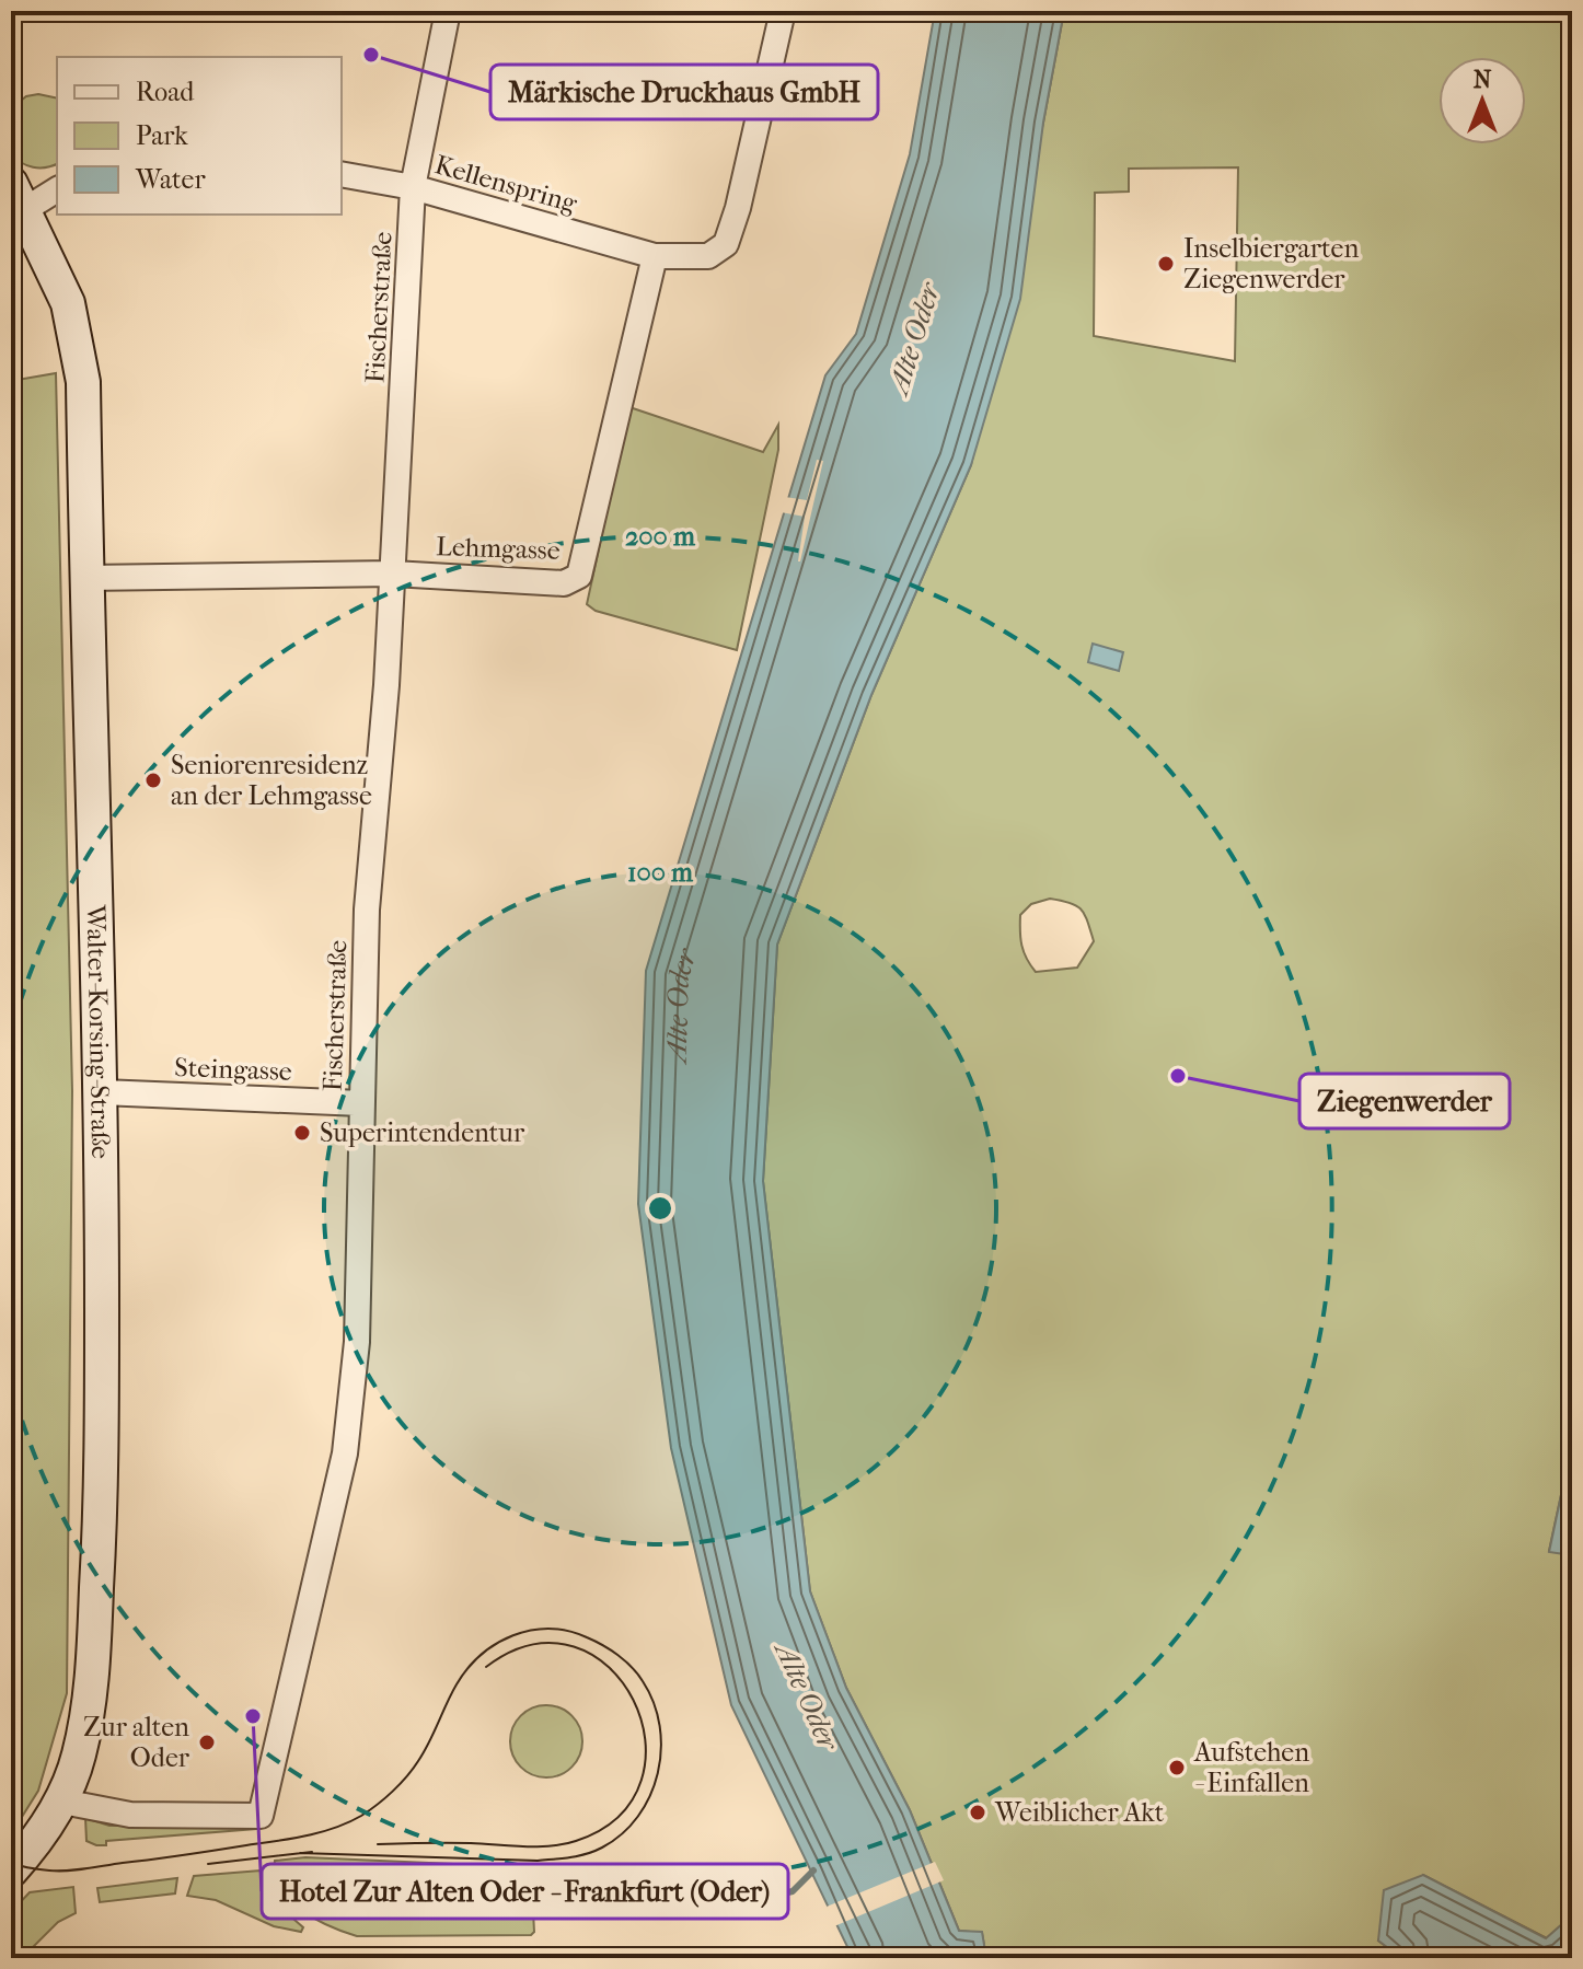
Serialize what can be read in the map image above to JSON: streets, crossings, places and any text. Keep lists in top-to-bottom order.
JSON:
{
  "streets": {
    "street": [
      "Kellenspring",
      "Fischerstraße",
      "Lehmgasse",
      "Walter-Korsing-Straße",
      "Steingasse"
    ]
  },
  "crossings": [
    ["Kellenspring", "Fischerstraße"],
    ["Kellenspring", "Lehmgasse"],
    ["Fischerstraße", "Lehmgasse"],
    ["Fischerstraße", "Walter-Korsing-Straße"],
    ["Fischerstraße", "Steingasse"],
    ["Lehmgasse", "Walter-Korsing-Straße"],
    ["Walter-Korsing-Straße", "Steingasse"]
  ],
  "water": ["Alte Oder"],
  "places": [
    "Märkische Druckhaus GmbH",
    "Inselbiergarten Ziegenwerder",
    "Seniorenresidenz an der Lehmgasse",
    "Ziegenwerder",
    "Superintendentur",
    "Hotel Zur Alten Oder - Frankfurt (Oder)",
    "Zur alten Oder",
    "Aufstehen - Einfallen",
    "Weiblicher Akt"
  ],
  "legend": ["Road", "Park", "Water"],
  "north": "top",
  "rings": ["200 m", "100 m"]
}
